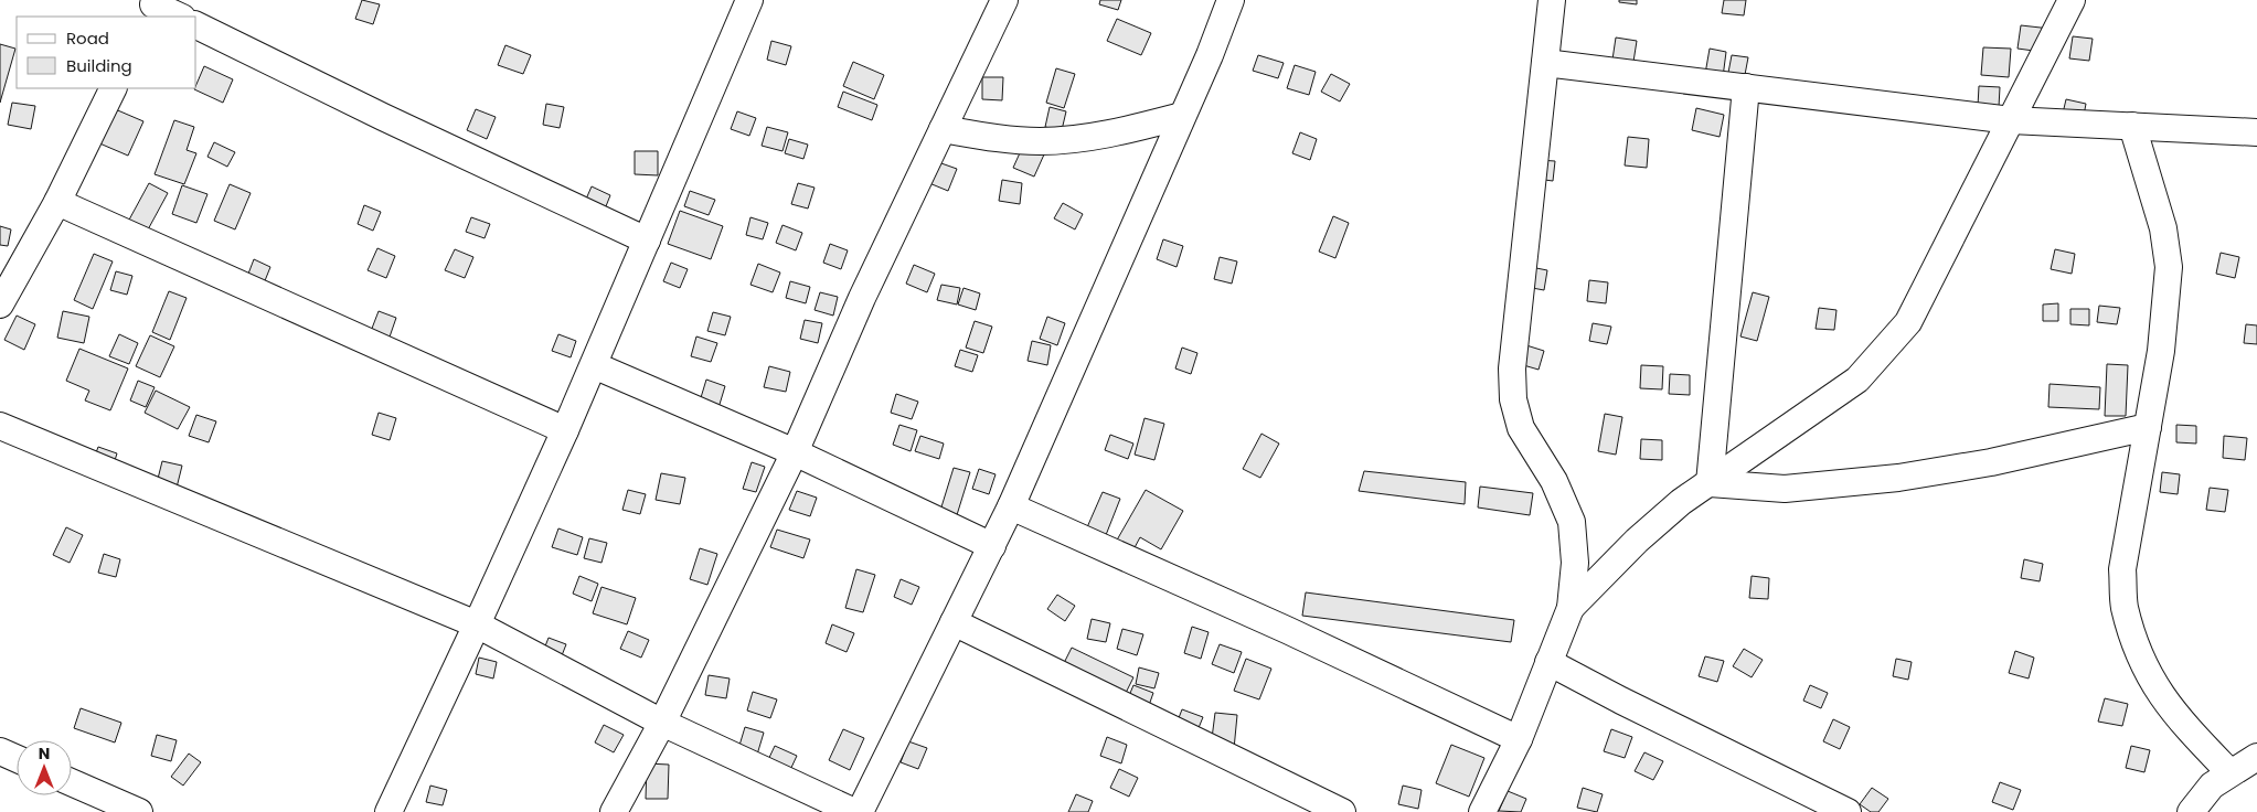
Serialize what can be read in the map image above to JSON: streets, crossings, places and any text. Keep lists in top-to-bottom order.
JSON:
{
  "legend": ["Road", "Building"],
  "north": "top"
}
